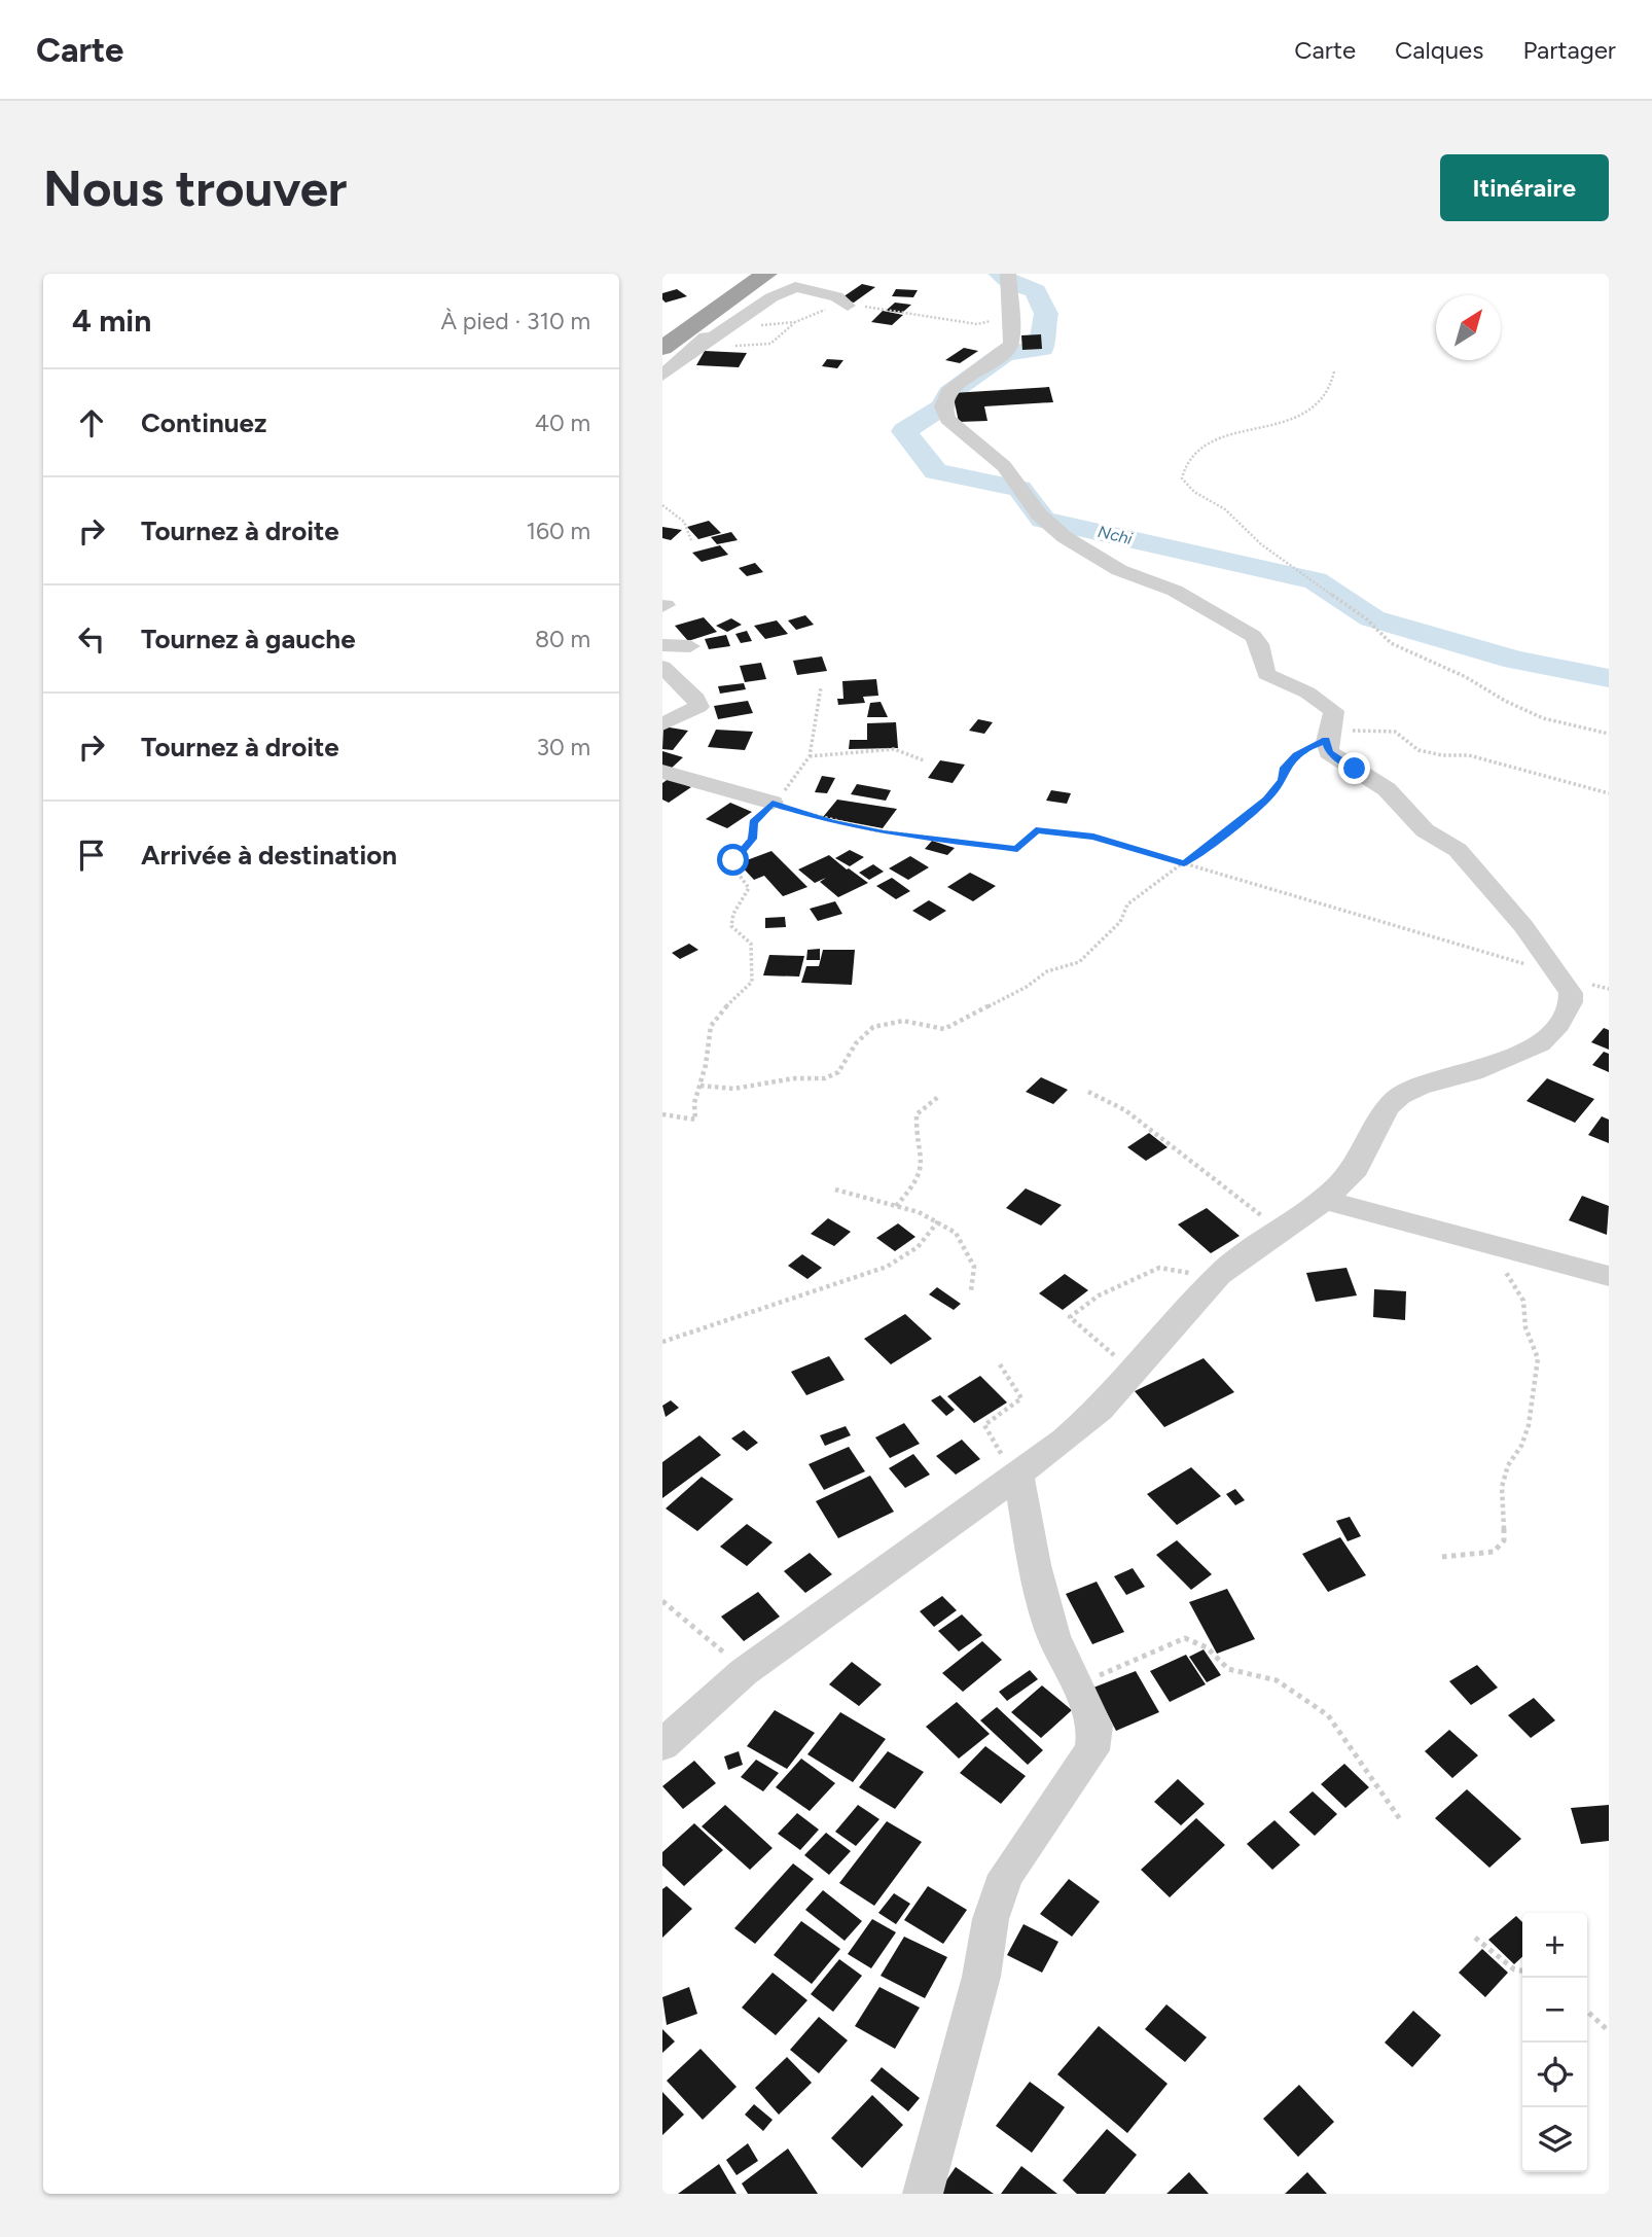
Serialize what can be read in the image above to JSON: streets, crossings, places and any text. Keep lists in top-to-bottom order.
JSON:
{
  "water": ["Nchi"],
  "north": "top right",
  "page": {
    "header": "Carte",
    "nav": ["Carte", "Calques", "Partager"],
    "buttons": "Itinéraire",
    "title": "Nous trouver",
    "heading": ["4 min", "À pied · 310 m"],
    "list": [
      ["Continuez", "40 m"],
      ["Tournez à droite", "160 m"],
      ["Tournez à gauche", "80 m"],
      ["Tournez à droite", "30 m"],
      "Arrivée à destination"
    ],
    "map_buttons": ["+", "−"]
  }
}
